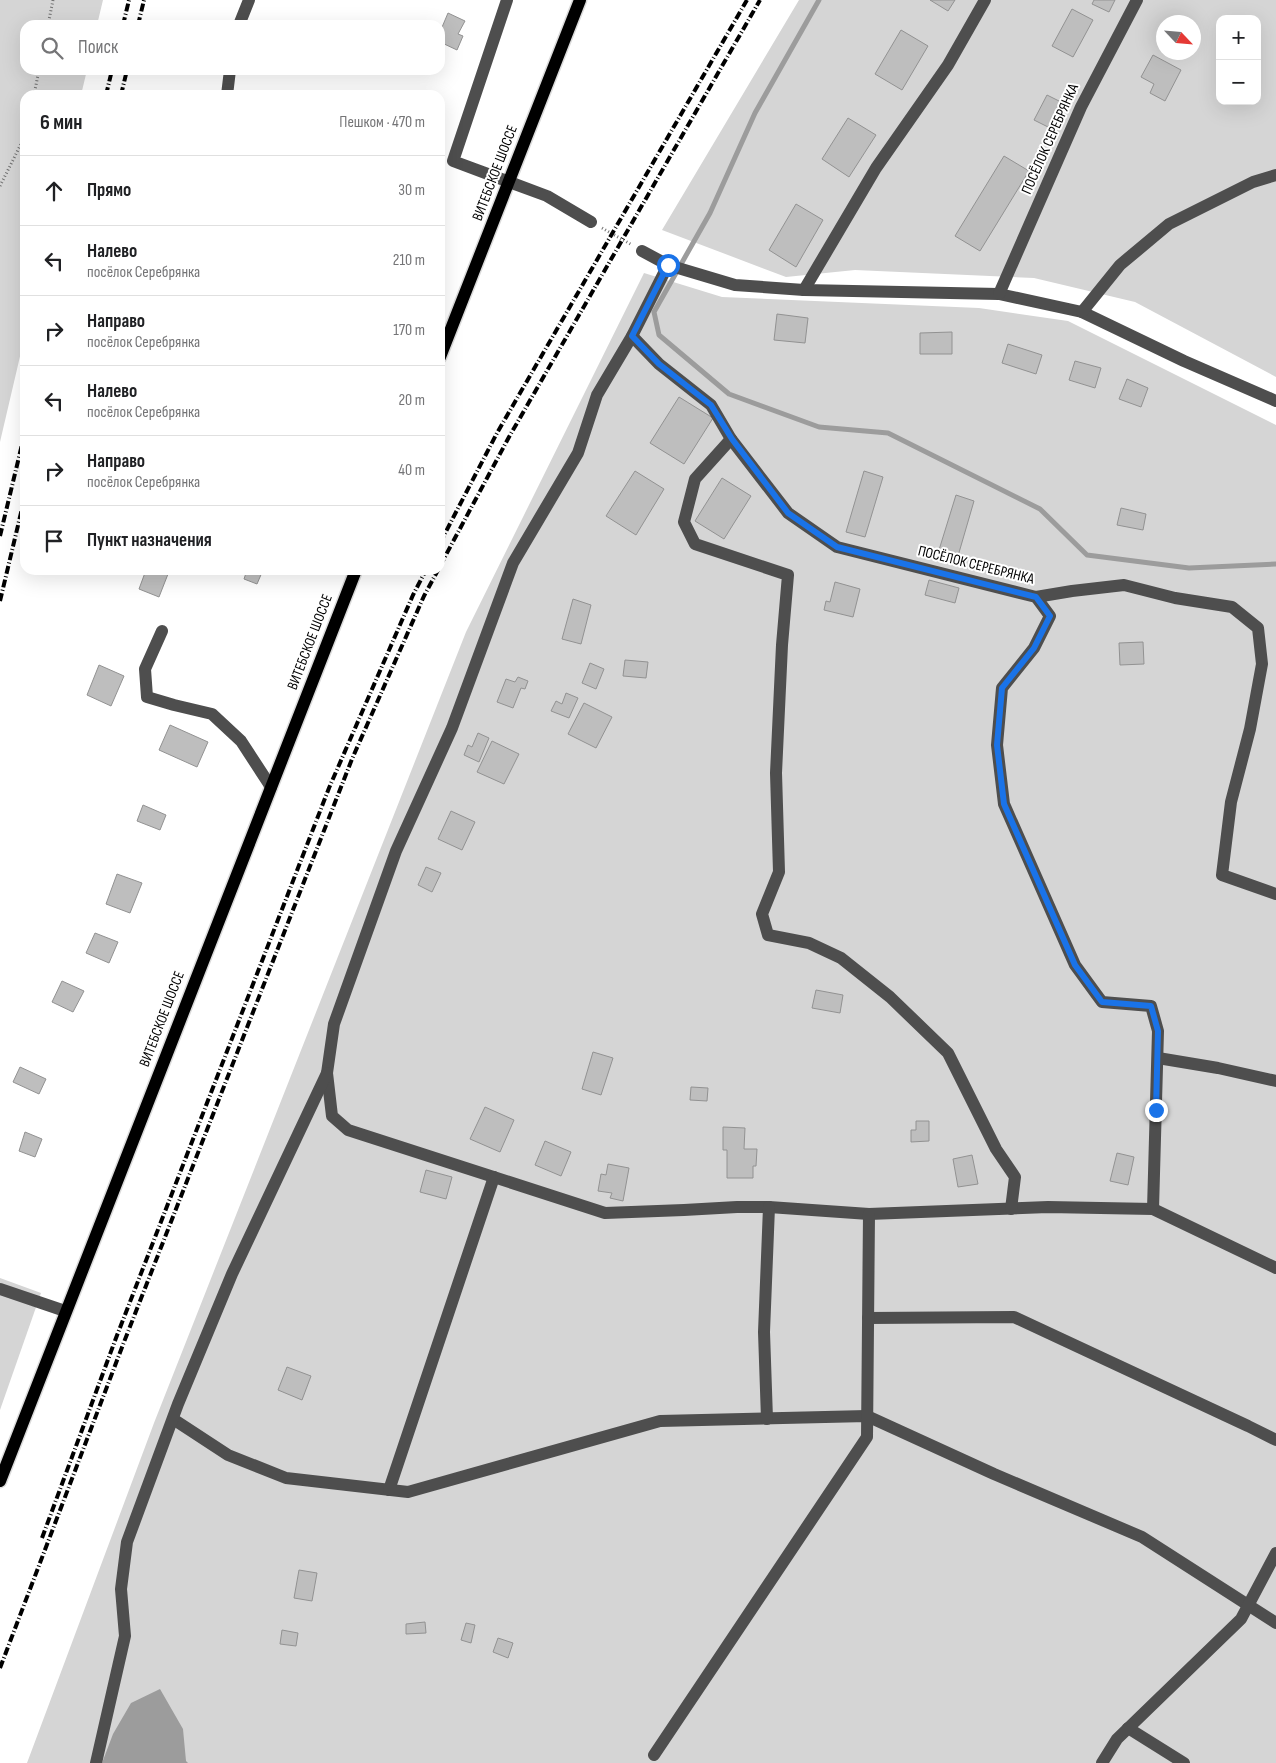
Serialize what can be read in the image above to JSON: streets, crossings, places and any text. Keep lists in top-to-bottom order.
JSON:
{
  "streets": {
    "main road": ["ВИТЕБСКОЕ ШОССЕ"],
    "street": ["ПОСЁЛОК СЕРЕБРЯНКА"]
  },
  "north": "bottom right",
  "page": {
    "map_buttons": ["+", "−"],
    "search": "Поиск",
    "heading": ["6 мин", "Пешком · 470 m"],
    "list": [
      ["Прямо", "30 m"],
      ["Налево", "посёлок Серебрянка", "210 m"],
      ["Направо", "посёлок Серебрянка", "170 m"],
      ["Налево", "посёлок Серебрянка", "20 m"],
      ["Направо", "посёлок Серебрянка", "40 m"],
      "Пункт назначения"
    ]
  }
}
